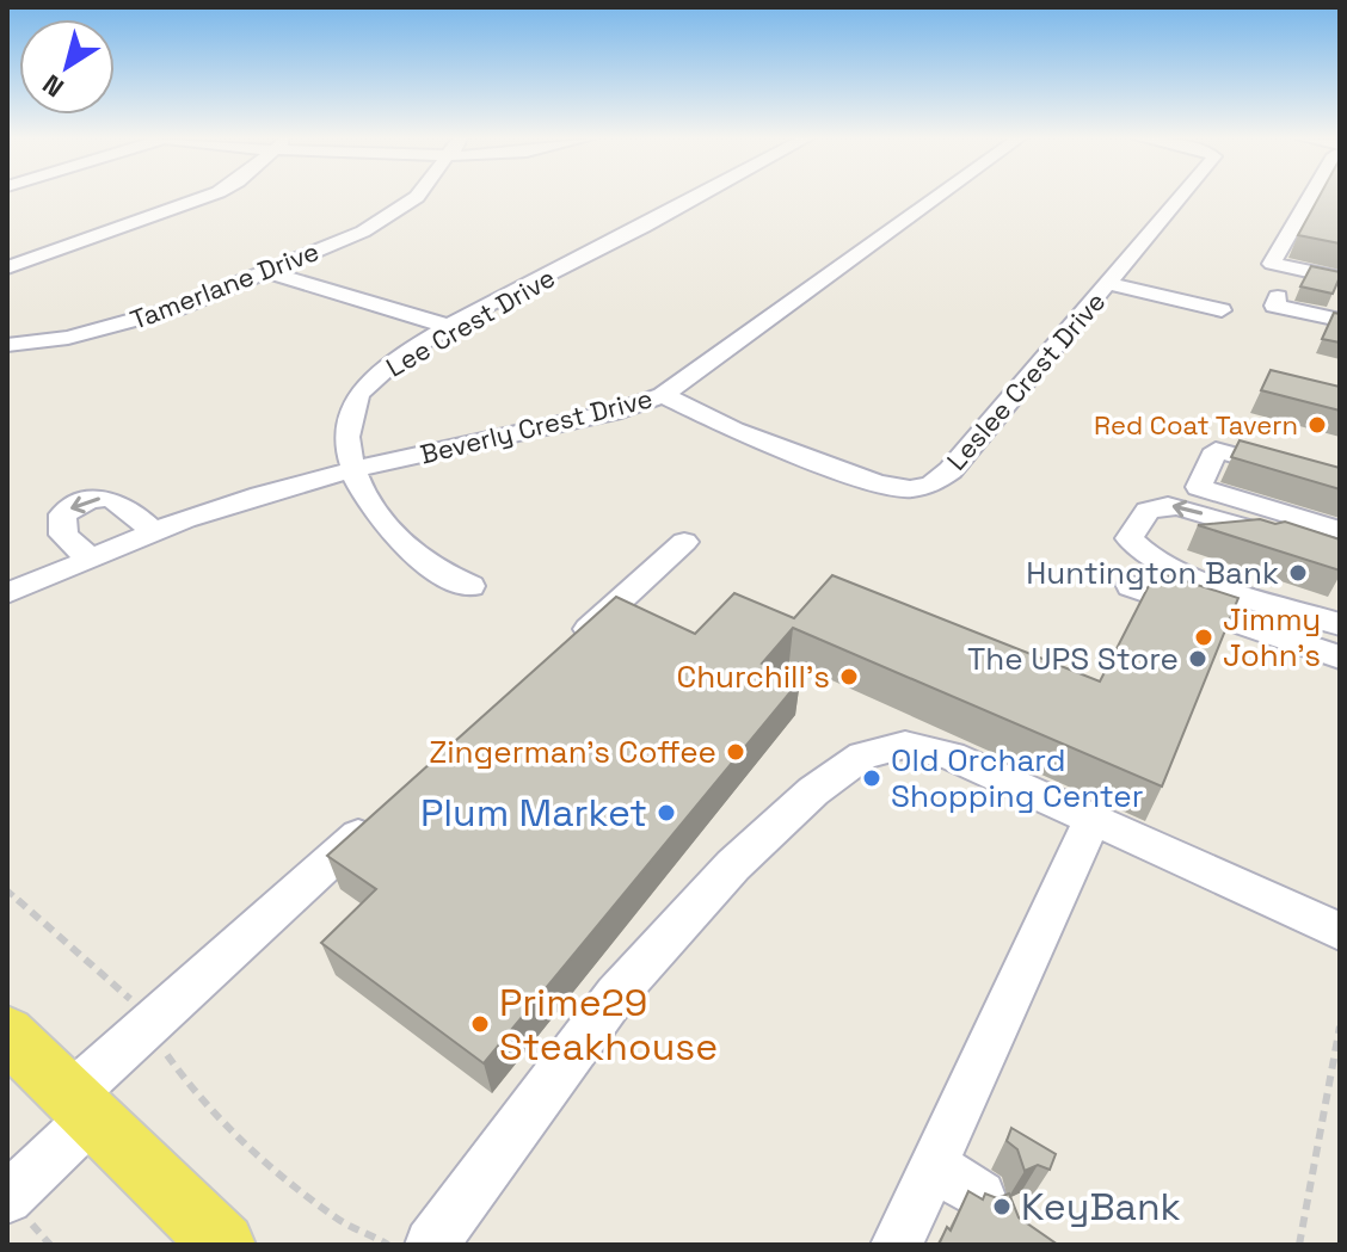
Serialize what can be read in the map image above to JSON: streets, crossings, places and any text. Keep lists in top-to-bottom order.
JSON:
{
  "streets": {
    "street": [
      "Tamerlane Drive",
      "Lee Crest Drive",
      "Leslee Crest Drive",
      "Beverly Crest Drive"
    ]
  },
  "crossings": [
    ["Lee Crest Drive", "Beverly Crest Drive"],
    ["Leslee Crest Drive", "Beverly Crest Drive"]
  ],
  "places": [
    "Red Coat Tavern",
    "Huntington Bank",
    "Jimmy John's",
    "The UPS Store",
    "Churchill's",
    "Zingerman's Coffee",
    "Old Orchard Shopping Center",
    "Plum Market",
    "Prime29 Steakhouse",
    "KeyBank"
  ],
  "north": "bottom left"
}
